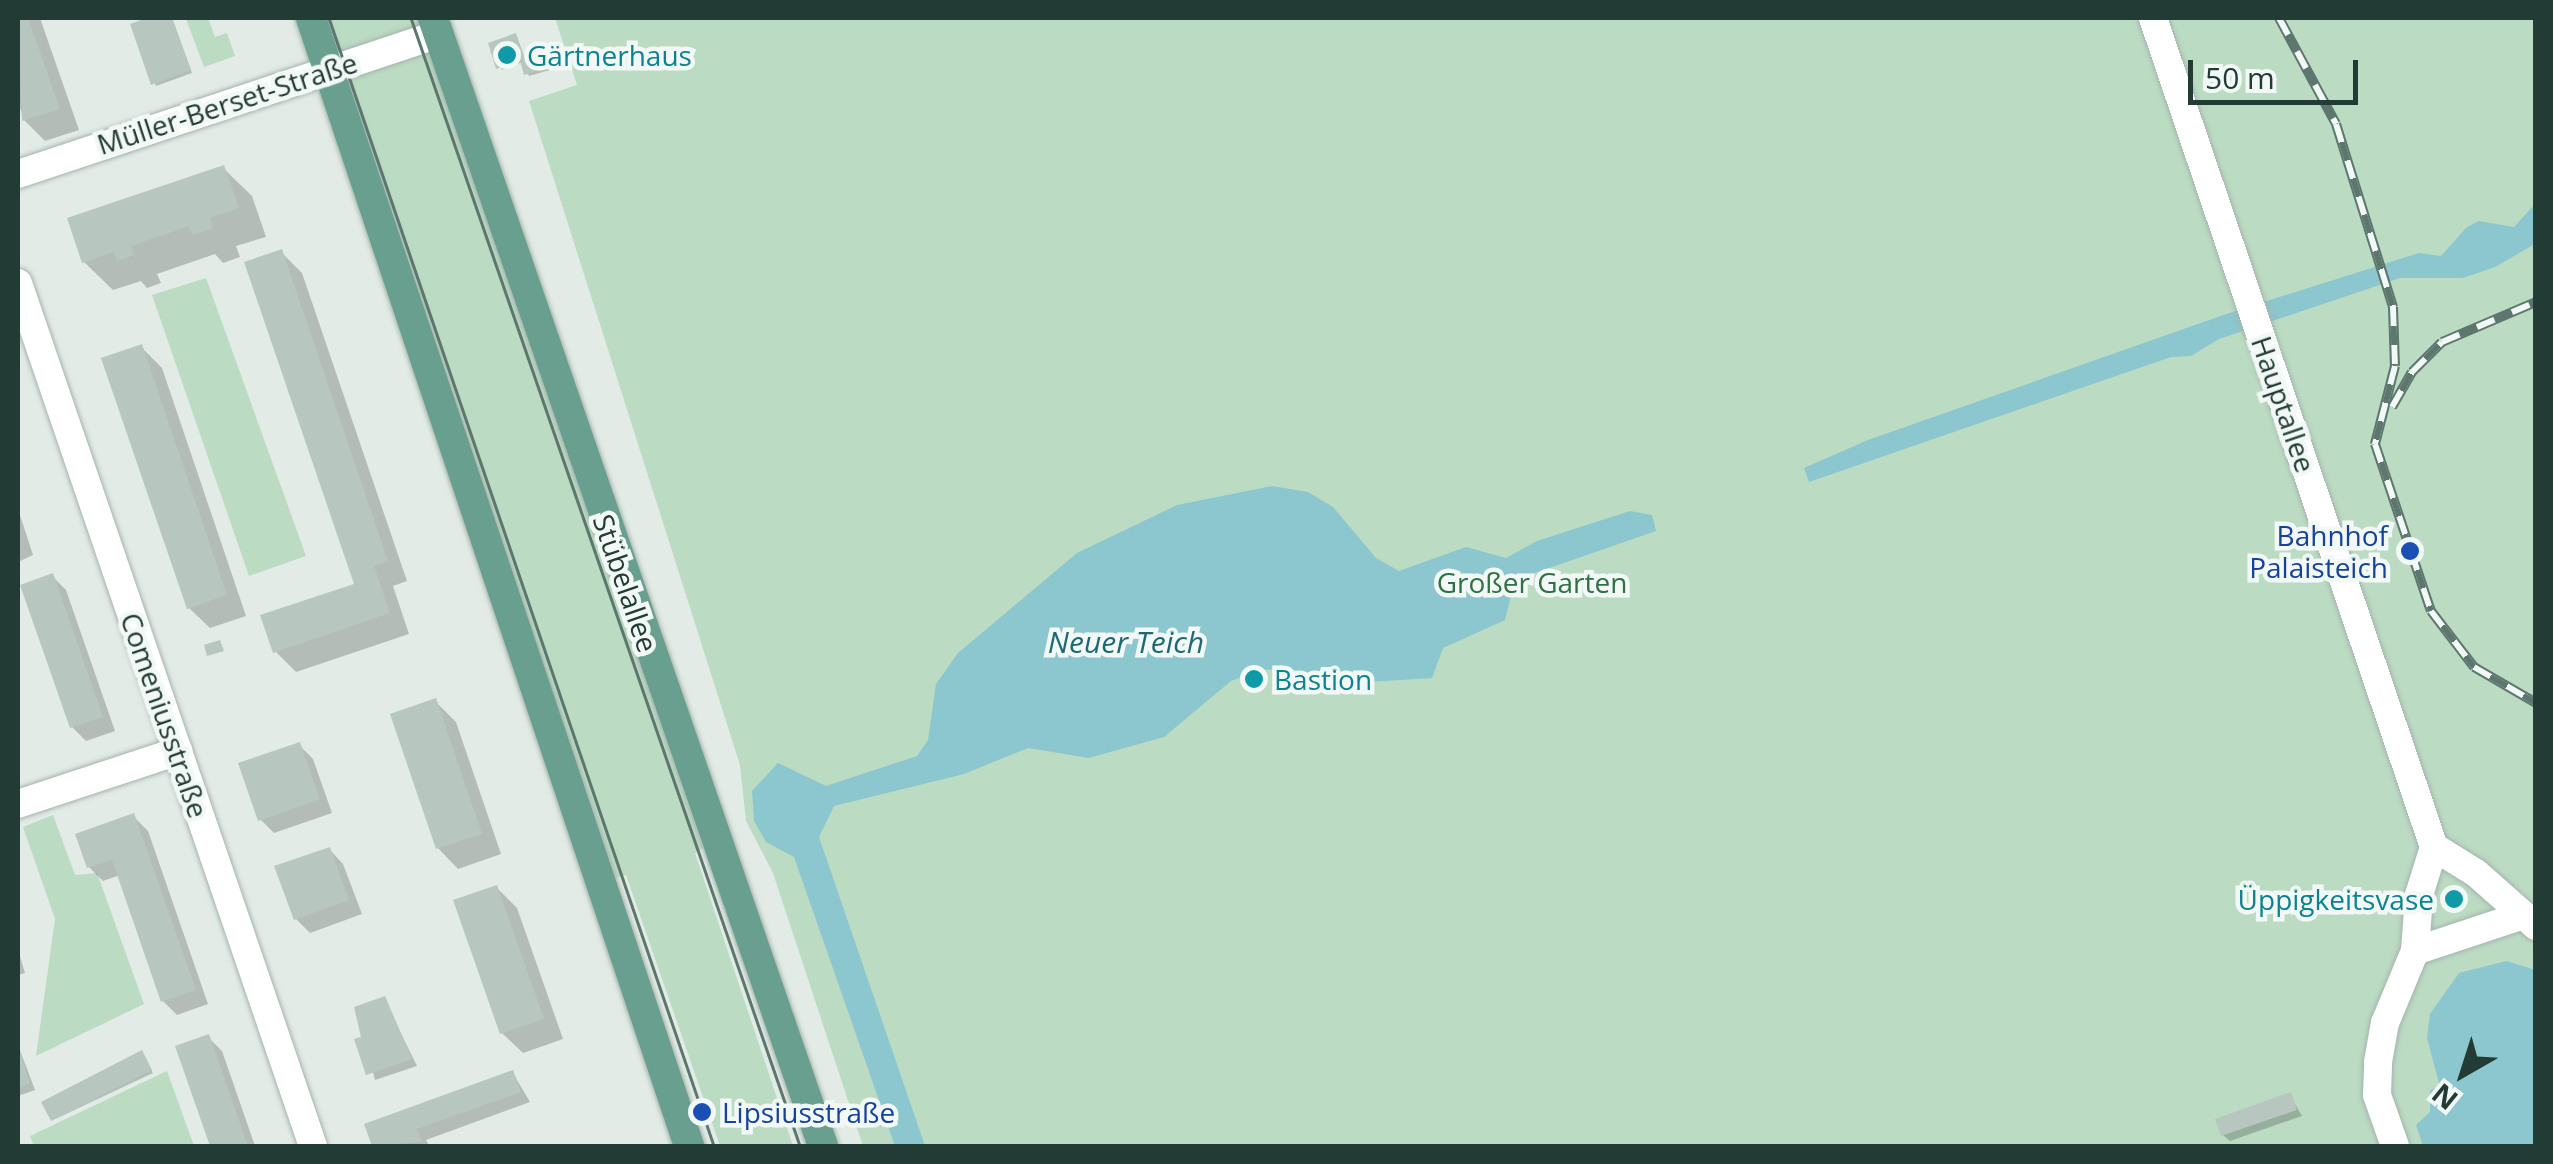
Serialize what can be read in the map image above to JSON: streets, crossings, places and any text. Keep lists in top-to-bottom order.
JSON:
{
  "streets": {
    "main road": ["Stübelallee"],
    "street": ["Müller-Berset-Straße", "Hauptallee", "Comeniusstraße"]
  },
  "crossings": [
    ["Müller-Berset-Straße", "Stübelallee"]
  ],
  "water": ["Neuer Teich"],
  "parks": ["Großer Garten"],
  "places": [
    "Gärtnerhaus",
    "Bahnhof Palaisteich",
    "Bastion",
    "Üppigkeitsvase",
    "Lipsiusstraße"
  ],
  "scale_bar": "50 m",
  "north": "bottom left"
}
